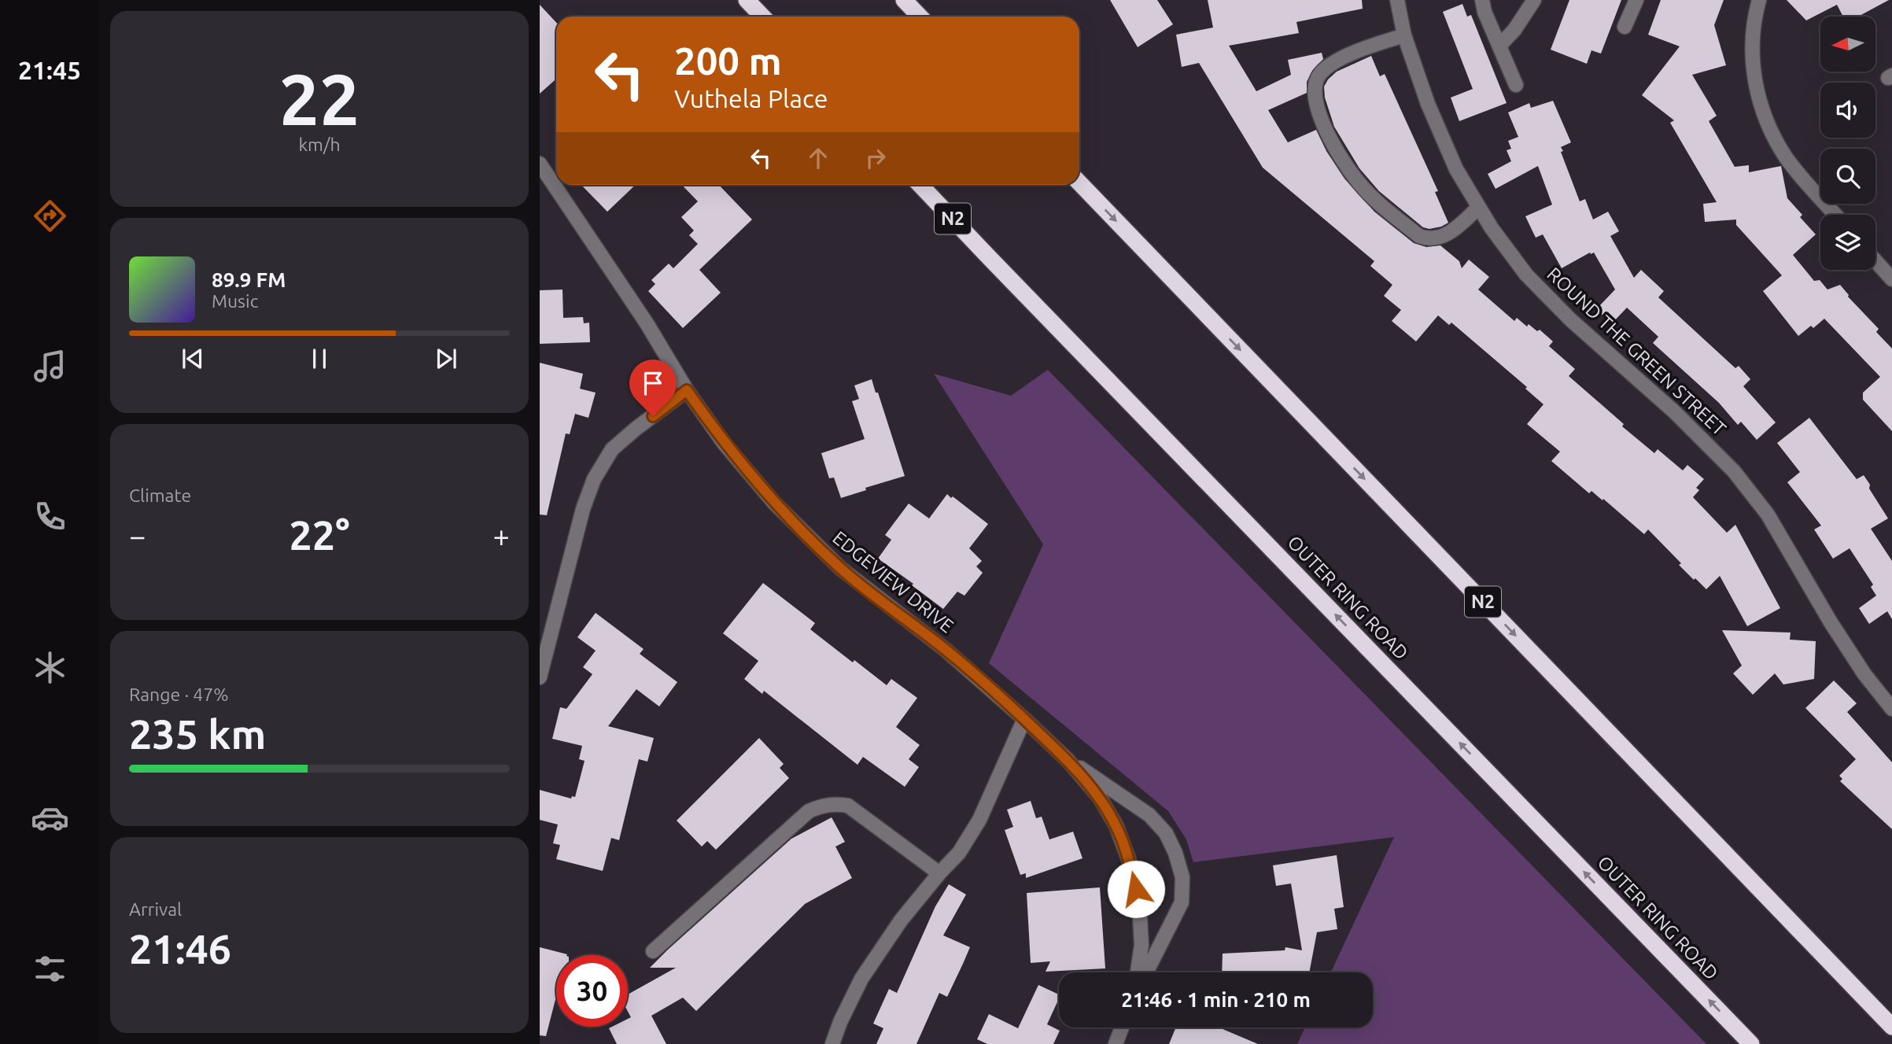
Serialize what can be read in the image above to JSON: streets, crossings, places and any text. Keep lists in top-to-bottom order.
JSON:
{
  "streets": {
    "highway": ["N2", "OUTER RING ROAD"],
    "street": ["ROUND THE GREEN STREET", "EDGEVIEW DRIVE"]
  },
  "north": "left",
  "page": {
    "tabs": "21:45",
    "tile": [
      ["22", "km/h"],
      "Climate",
      ["Range · 47%", "235 km"],
      ["Arrival", "21:46"]
    ],
    "turn": ["200 m", "Vuthela Place"],
    "song": ["89.9 FM", "Music"],
    "heat": ["−", "22°", "+"],
    "limit": "30",
    "trip": "21:46 · 1 min · 210 m"
  }
}
